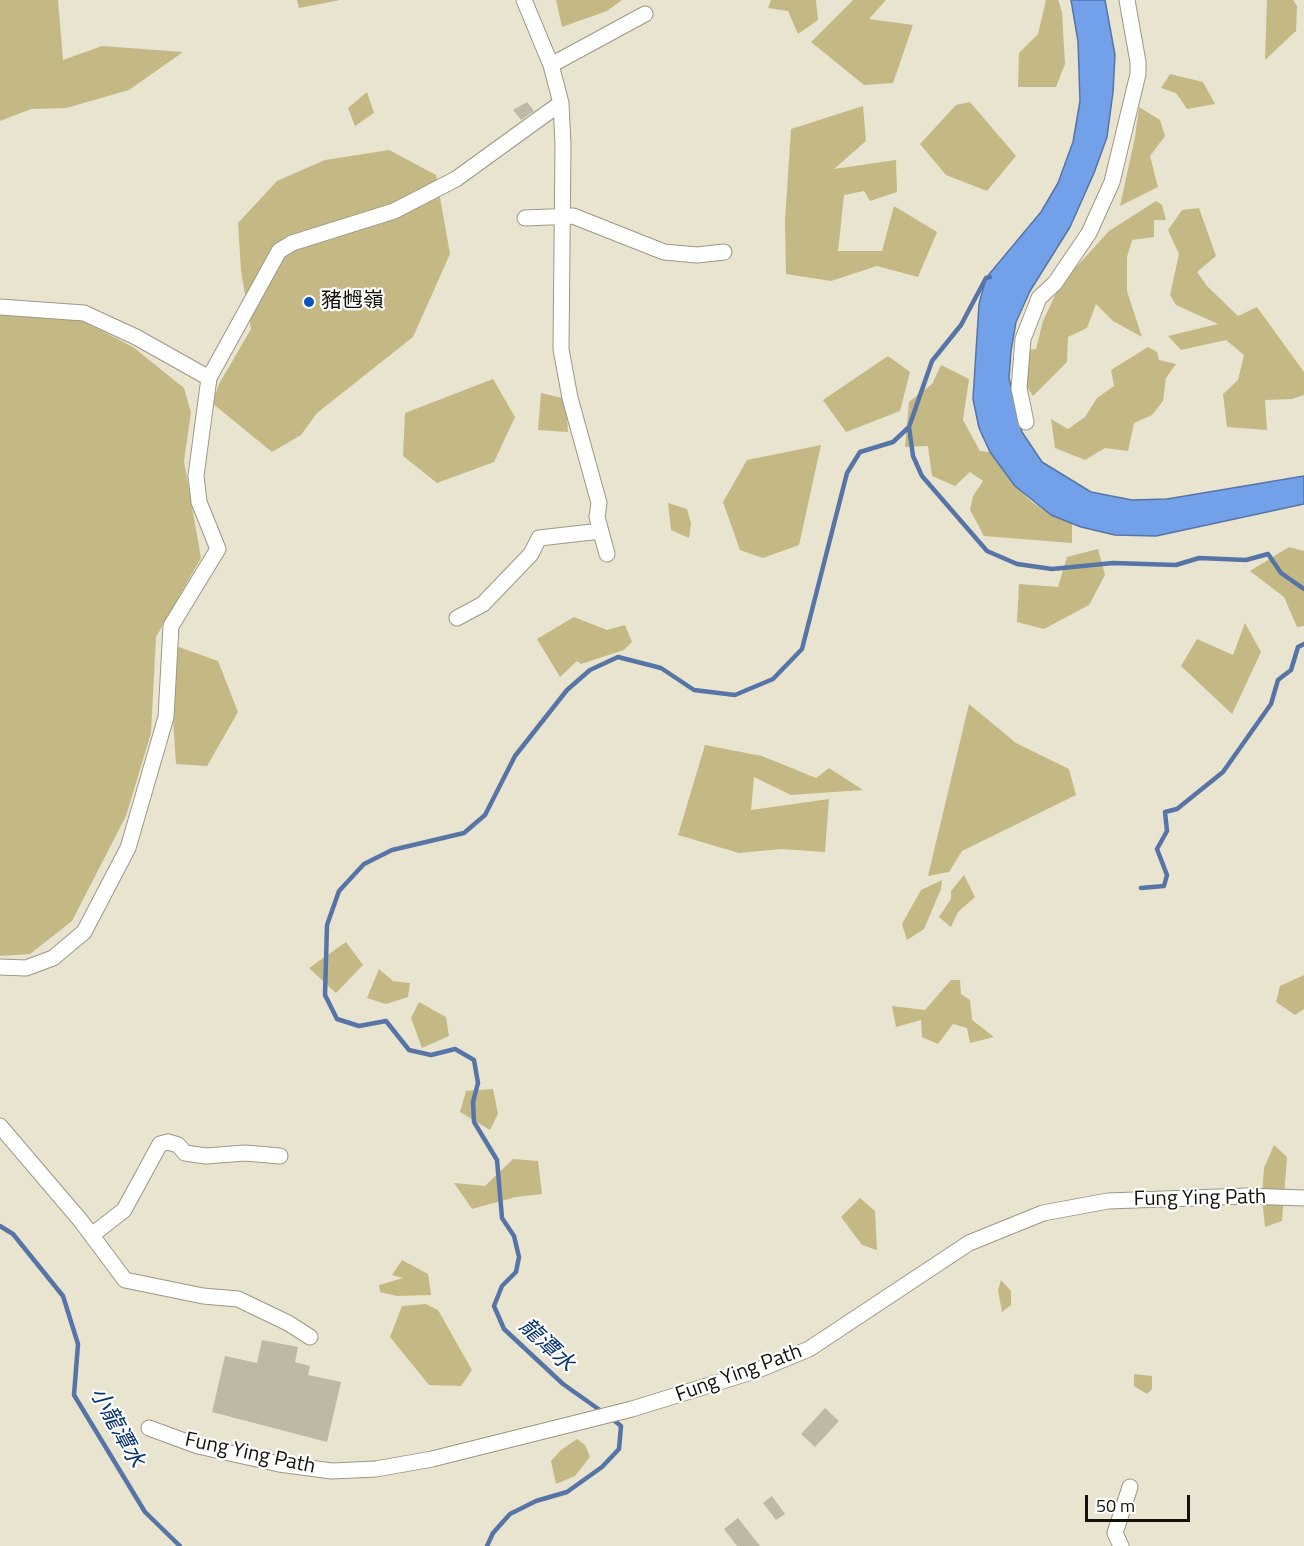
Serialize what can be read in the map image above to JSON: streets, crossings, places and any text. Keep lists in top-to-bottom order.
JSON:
{
  "streets": {
    "street": ["Fung Ying Path"]
  },
  "water": ["龍潭水", "小龍潭水"],
  "places": ["豬乸嶺"],
  "scale_bar": "50 m"
}
